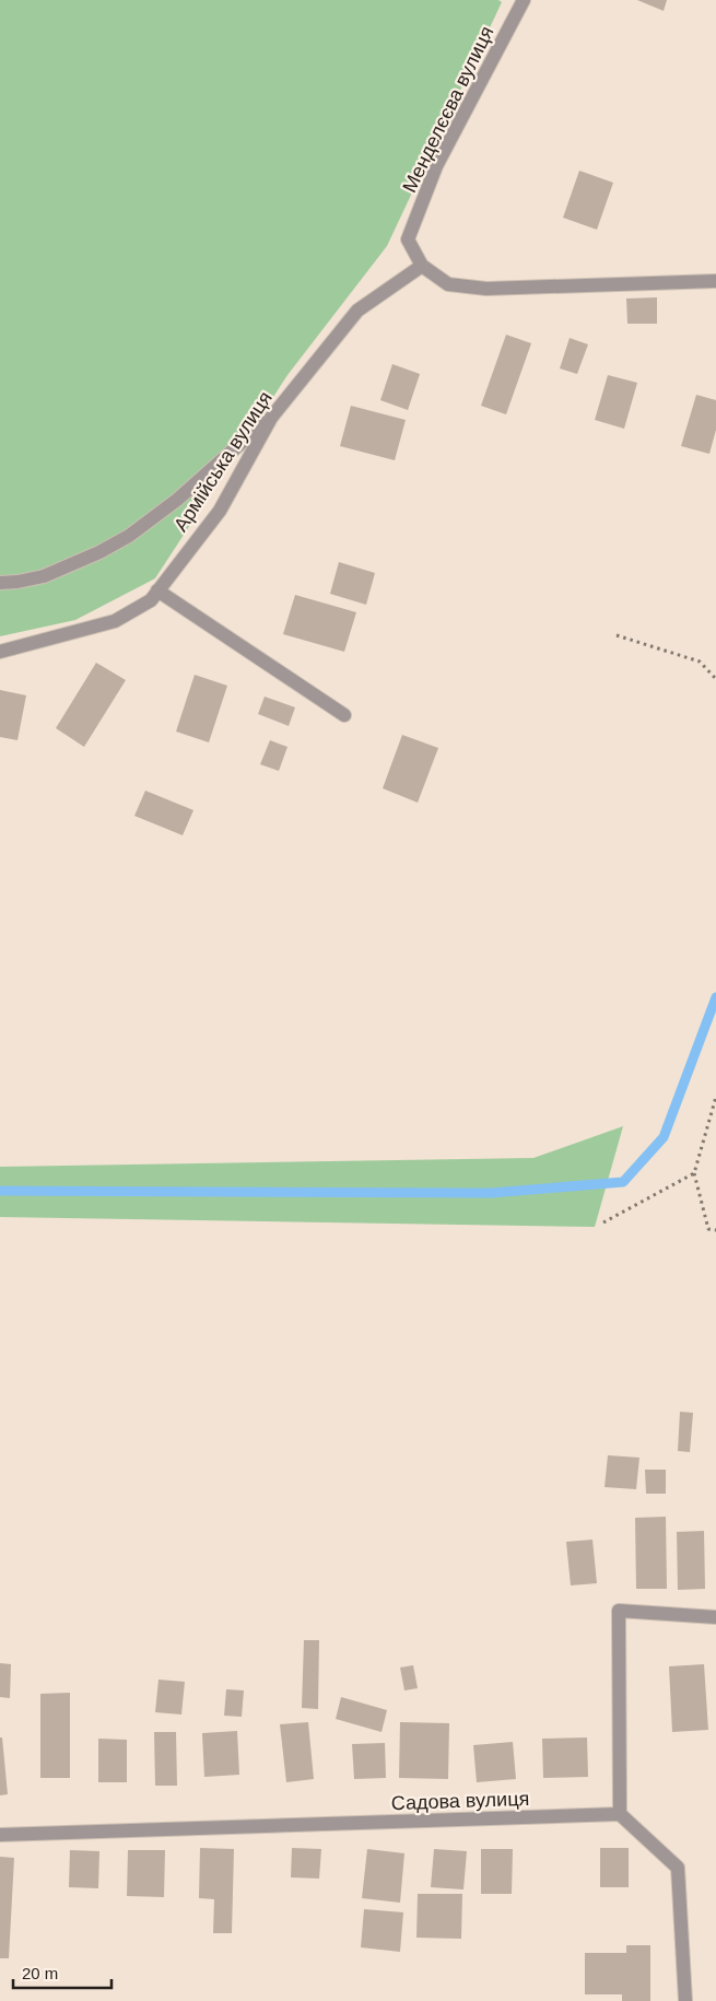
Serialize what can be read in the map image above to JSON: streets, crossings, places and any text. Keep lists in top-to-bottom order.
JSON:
{
  "streets": {
    "street": ["Менделєєва вулиця", "Армійська вулиця", "Садова вулиця"]
  },
  "crossings": [
    ["Менделєєва вулиця", "Армійська вулиця"]
  ],
  "scale_bar": "20 m"
}
